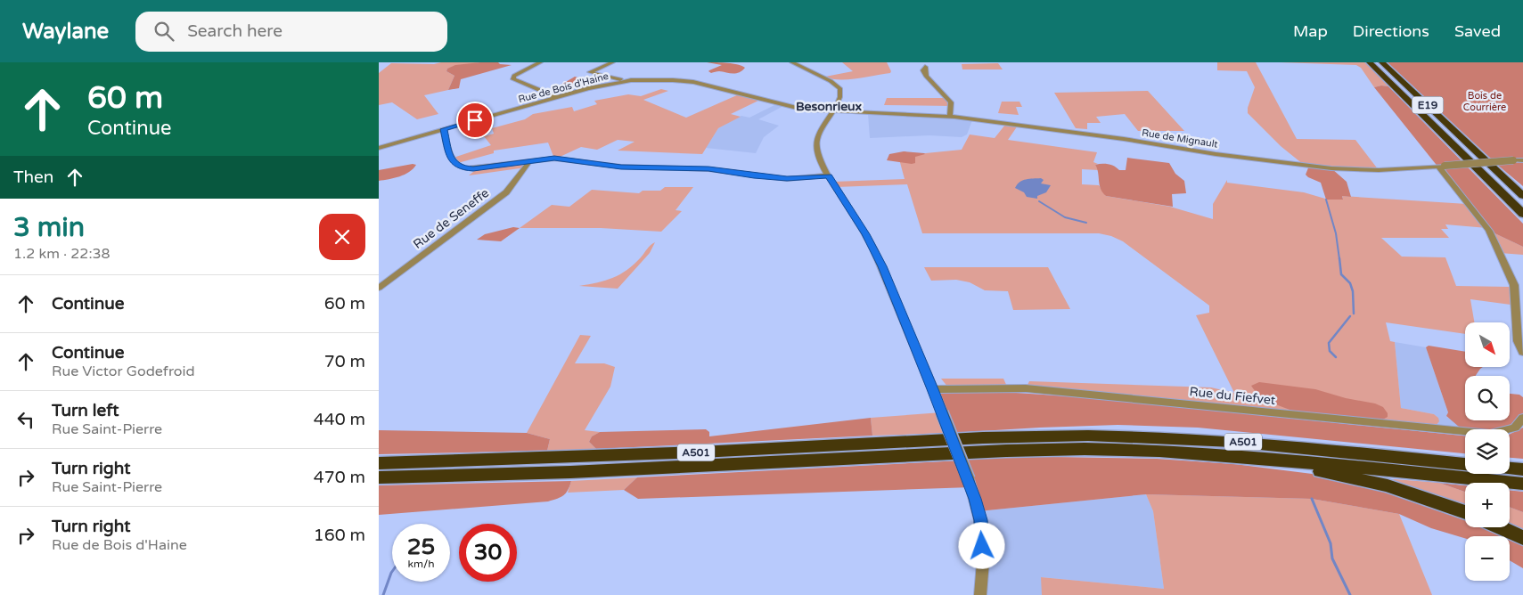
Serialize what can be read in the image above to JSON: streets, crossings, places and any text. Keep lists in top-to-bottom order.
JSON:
{
  "streets": {
    "highway": ["E19", "A501"],
    "street": [
      "Rue de Bois d'Haine",
      "Rue de Mignault",
      "Rue de Seneffe",
      "Rue du Fiefvet"
    ]
  },
  "crossings": [
    ["Rue de Bois d'Haine", "Rue de Mignault"]
  ],
  "districts": ["Besonrieux"],
  "parks": ["Bois de Courrière"],
  "north": "bottom right",
  "page": {
    "header": "Waylane",
    "search": "Search here",
    "nav": ["Map", "Directions", "Saved"],
    "turn": ["60 m", "Continue"],
    "then": "Then",
    "heading": ["3 min", "1.2 km · 22:38"],
    "list": [
      {
        "name": "Continue",
        "value": "60 m"
      },
      {
        "name": "Continue",
        "note": "Rue Victor Godefroid",
        "value": "70 m"
      },
      {
        "name": "Turn left",
        "note": "Rue Saint-Pierre",
        "value": "440 m"
      },
      {
        "name": "Turn right",
        "note": "Rue Saint-Pierre",
        "value": "470 m"
      },
      {
        "name": "Turn right",
        "note": "Rue de Bois d'Haine",
        "value": "160 m"
      }
    ],
    "map_buttons": ["+", "−"],
    "speed": "25 km/h",
    "limit": "30"
  }
}
